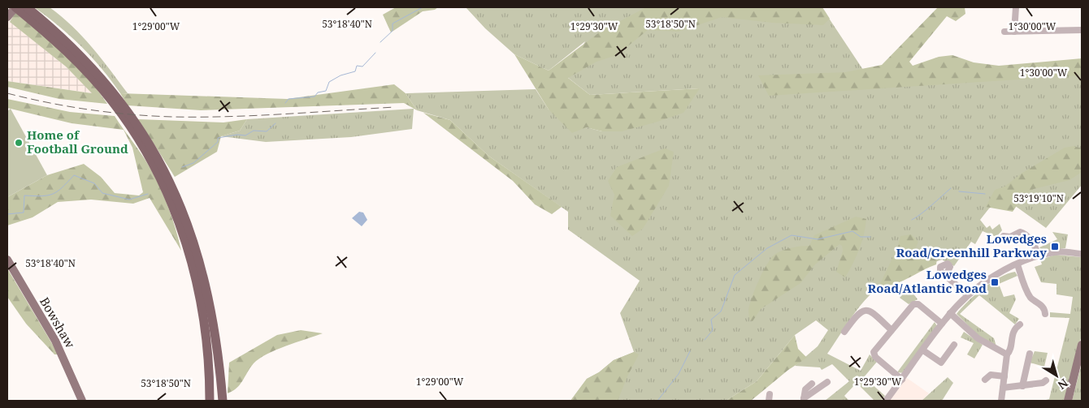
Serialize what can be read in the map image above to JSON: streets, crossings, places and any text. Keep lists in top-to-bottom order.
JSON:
{
  "streets": {
    "main road": ["Bowshaw"]
  },
  "places": {
    "other": ["Home of Football Ground"],
    "transit": ["Lowedges Road/Greenhill Parkway", "Lowedges Road/Atlantic Road"]
  },
  "north": "bottom right",
  "coordinates": [
    "53°18'40\"N",
    "53°18'50\"N",
    "1°29'00\"W",
    "1°29'30\"W",
    "1°30'00\"W",
    "53°19'10\"N"
  ]
}
